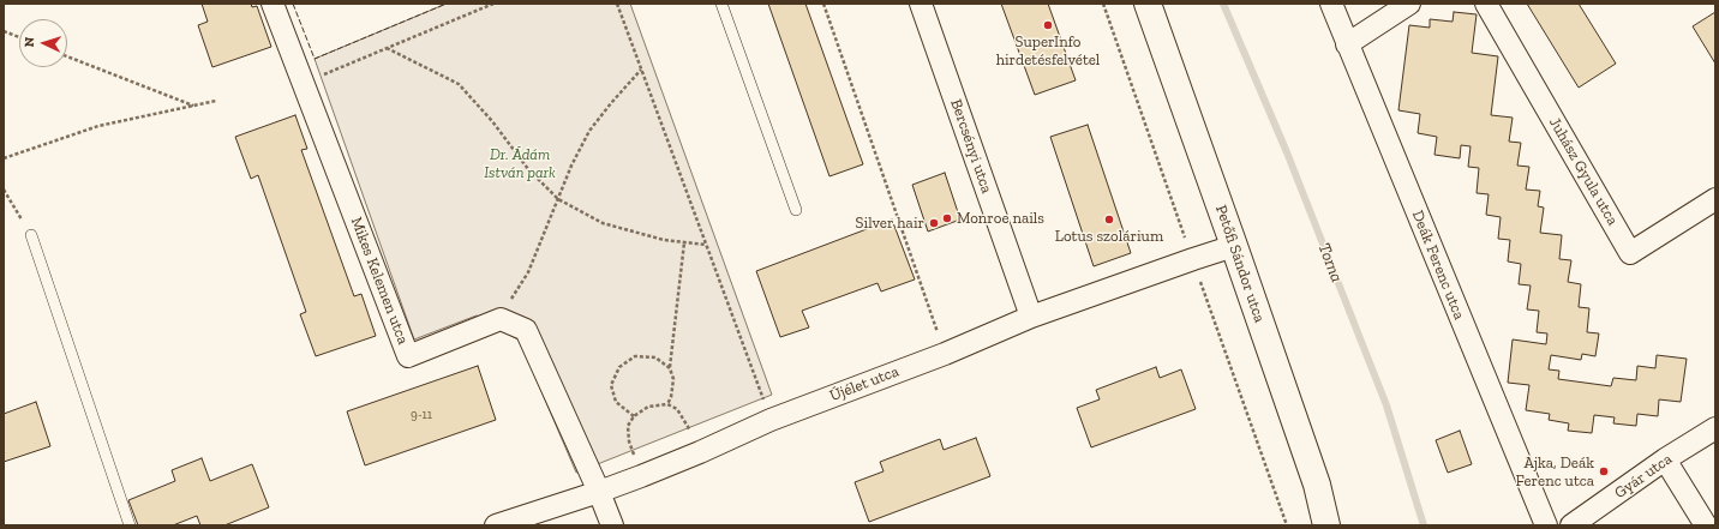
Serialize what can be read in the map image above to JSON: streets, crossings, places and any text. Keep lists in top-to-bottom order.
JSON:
{
  "streets": {
    "main road": ["Petőfi Sándor utca"],
    "street": [
      "Bercsényi utca",
      "Juhász Gyula utca",
      "Deák Ferenc utca",
      "Mikes Kelemen utca",
      "Újélet utca",
      "Gyár utca"
    ]
  },
  "crossings": [
    ["Bercsényi utca", "Újélet utca"],
    ["Petőfi Sándor utca", "Újélet utca"]
  ],
  "water": ["Torna"],
  "parks": ["Dr. Ádám István park"],
  "places": [
    "SuperInfo hirdetésfelvétel",
    "Monroe nails",
    "Lotus szolárium",
    "Silver hair",
    "Ajka, Deák Ferenc utca"
  ],
  "house_numbers": ["9-11"],
  "north": "left"
}
